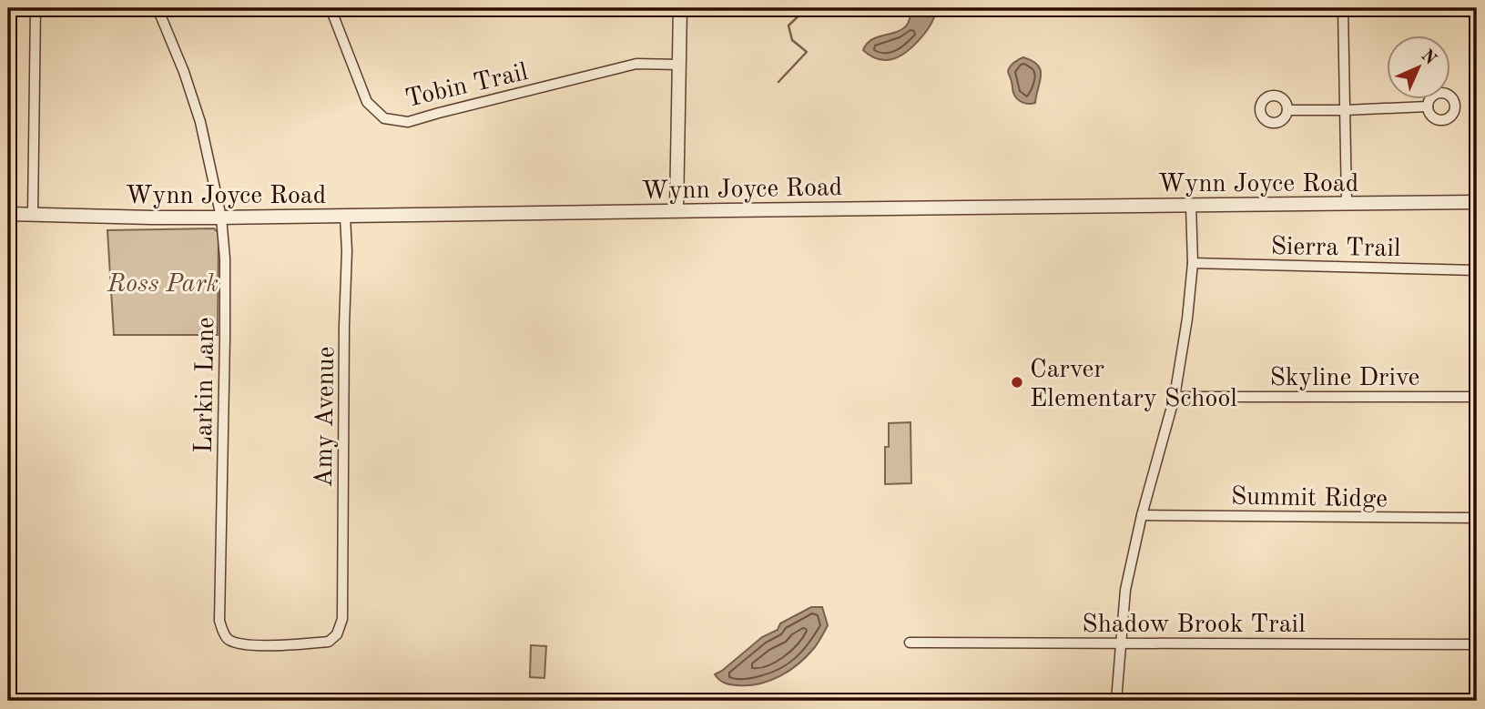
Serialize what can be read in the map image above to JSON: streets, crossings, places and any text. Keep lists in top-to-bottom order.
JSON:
{
  "streets": {
    "street": [
      "Tobin Trail",
      "Wynn Joyce Road",
      "Sierra Trail",
      "Skyline Drive",
      "Larkin Lane",
      "Amy Avenue",
      "Summit Ridge",
      "Shadow Brook Trail"
    ]
  },
  "crossings": [
    ["Wynn Joyce Road", "Larkin Lane"],
    ["Wynn Joyce Road", "Amy Avenue"],
    ["Larkin Lane", "Amy Avenue"]
  ],
  "parks": ["Ross Park"],
  "places": ["Carver Elementary School"],
  "north": "top right"
}
